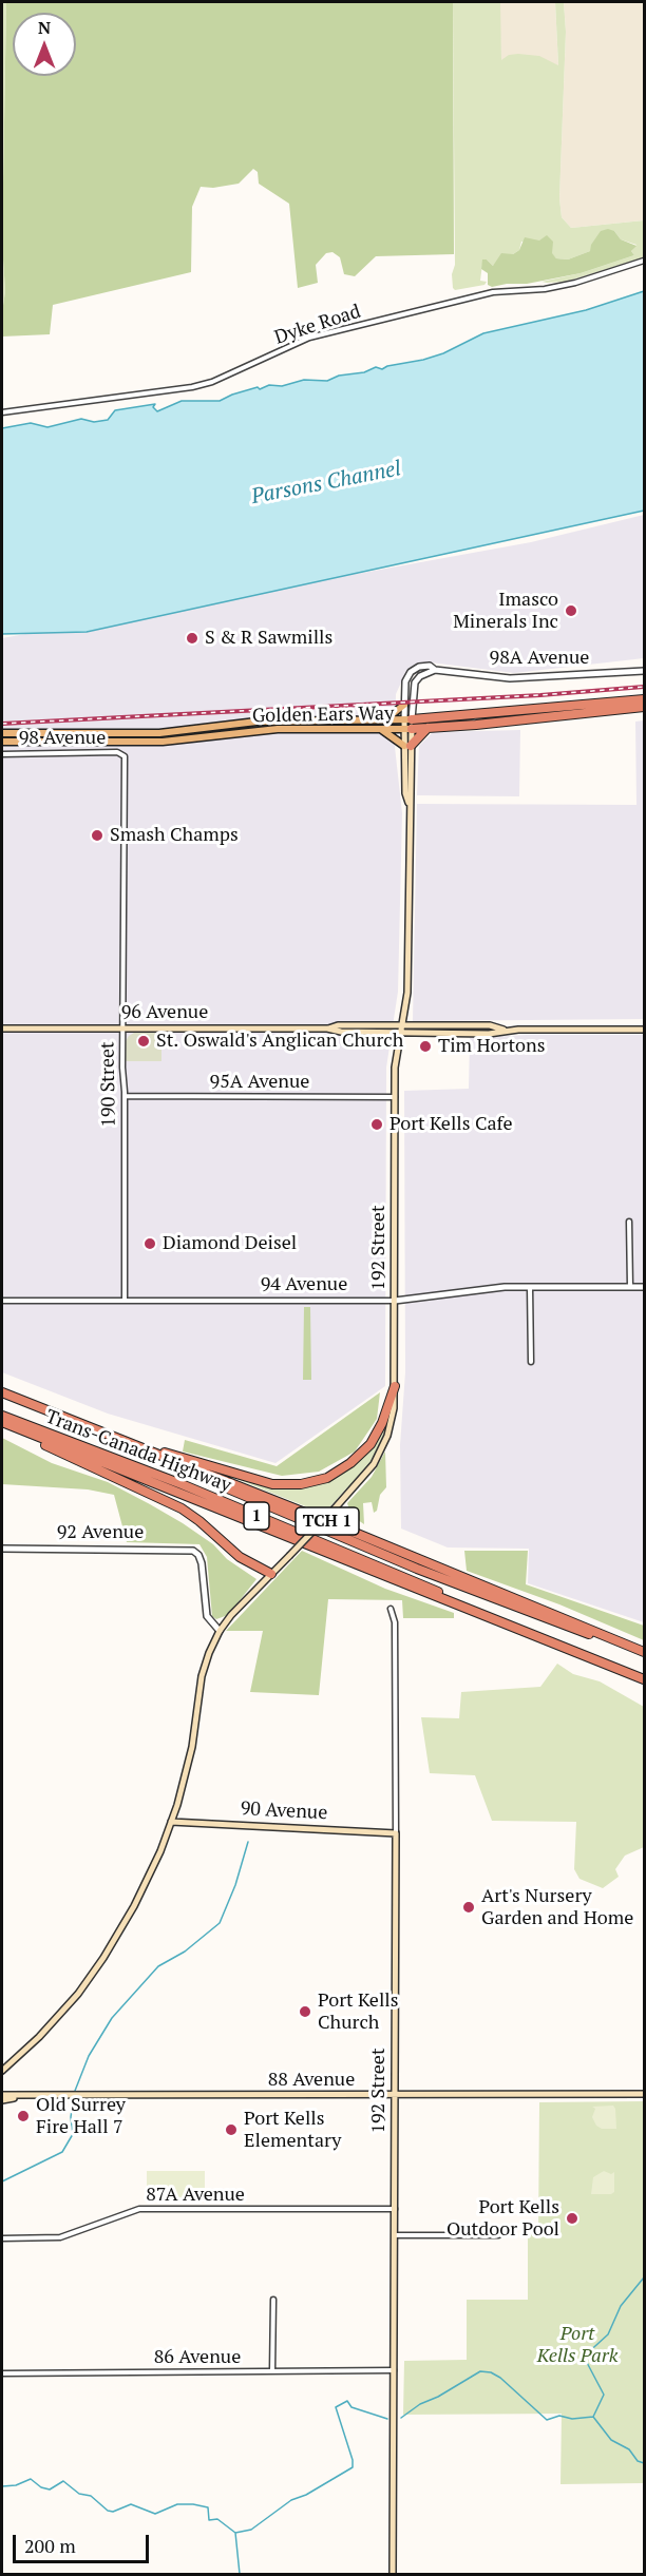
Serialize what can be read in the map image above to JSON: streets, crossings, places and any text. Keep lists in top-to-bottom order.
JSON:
{
  "streets": {
    "highway": [
      "Golden Ears Way",
      "Trans-Canada Highway",
      "1",
      "TCH 1"
    ],
    "main road": [
      "96 Avenue",
      "192 Street",
      "90 Avenue",
      "88 Avenue"
    ],
    "street": [
      "Dyke Road",
      "98A Avenue",
      "98 Avenue",
      "95A Avenue",
      "190 Street",
      "94 Avenue",
      "92 Avenue",
      "87A Avenue",
      "86 Avenue"
    ]
  },
  "crossings": [
    ["98A Avenue", "192 Street"],
    ["Golden Ears Way", "192 Street"],
    ["98 Avenue", "190 Street"],
    ["96 Avenue", "190 Street"],
    ["96 Avenue", "192 Street"],
    ["95A Avenue", "190 Street"],
    ["95A Avenue", "192 Street"],
    ["190 Street", "94 Avenue"],
    ["192 Street", "94 Avenue"],
    ["192 Street", "92 Avenue"],
    ["192 Street", "90 Avenue"],
    ["192 Street", "88 Avenue"],
    ["192 Street", "87A Avenue"],
    ["192 Street", "86 Avenue"]
  ],
  "water": ["Parsons Channel"],
  "parks": ["Port Kells Park"],
  "places": [
    "Imasco Minerals Inc",
    "S & R Sawmills",
    "Smash Champs",
    "St. Oswald's Anglican Church",
    "Tim Hortons",
    "Port Kells Cafe",
    "Diamond Deisel",
    "Art's Nursery Garden and Home",
    "Port Kells Church",
    "Old Surrey Fire Hall 7",
    "Port Kells Elementary",
    "Port Kells Outdoor Pool"
  ],
  "scale_bar": "200 m",
  "north": "top"
}
